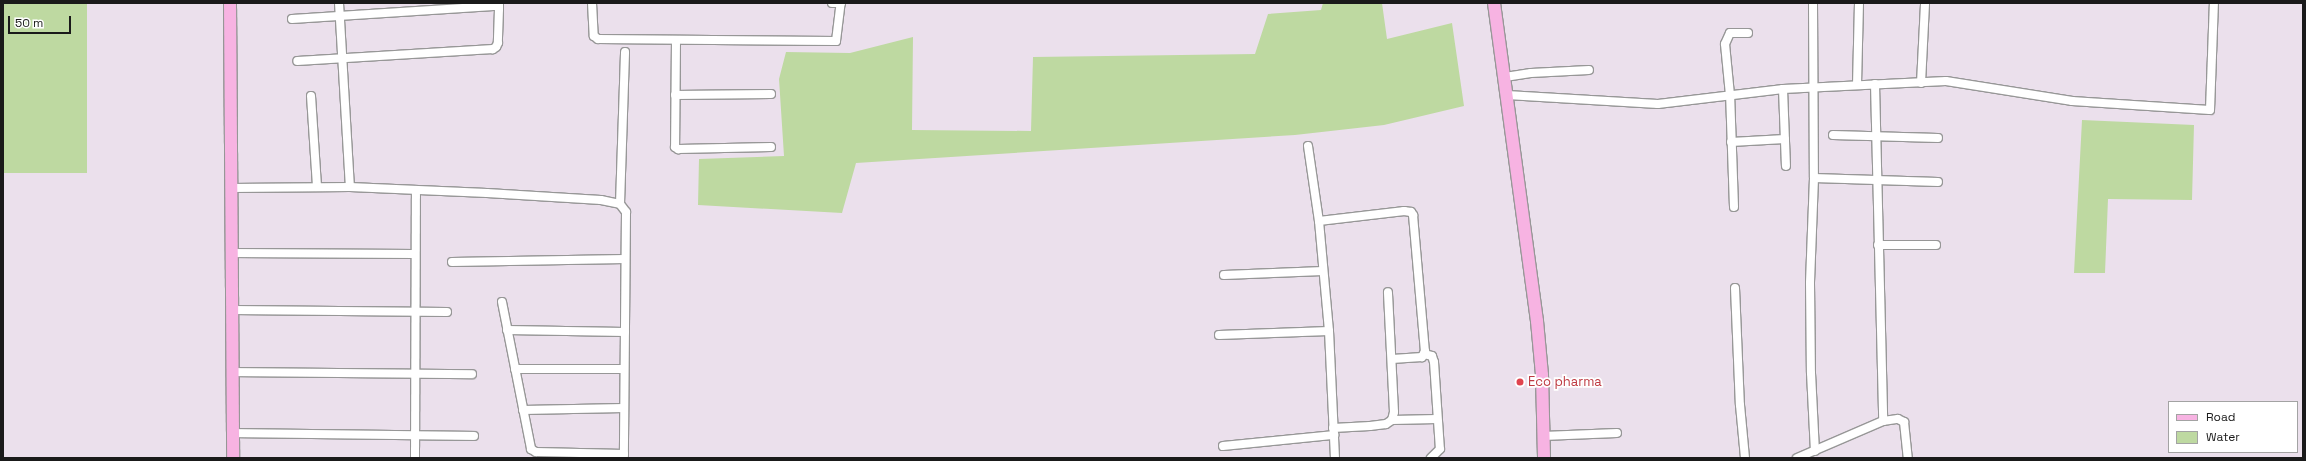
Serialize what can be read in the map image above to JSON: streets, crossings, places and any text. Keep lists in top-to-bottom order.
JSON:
{
  "places": ["Eco pharma"],
  "legend": ["Road", "Water"],
  "scale_bar": "50 m"
}
